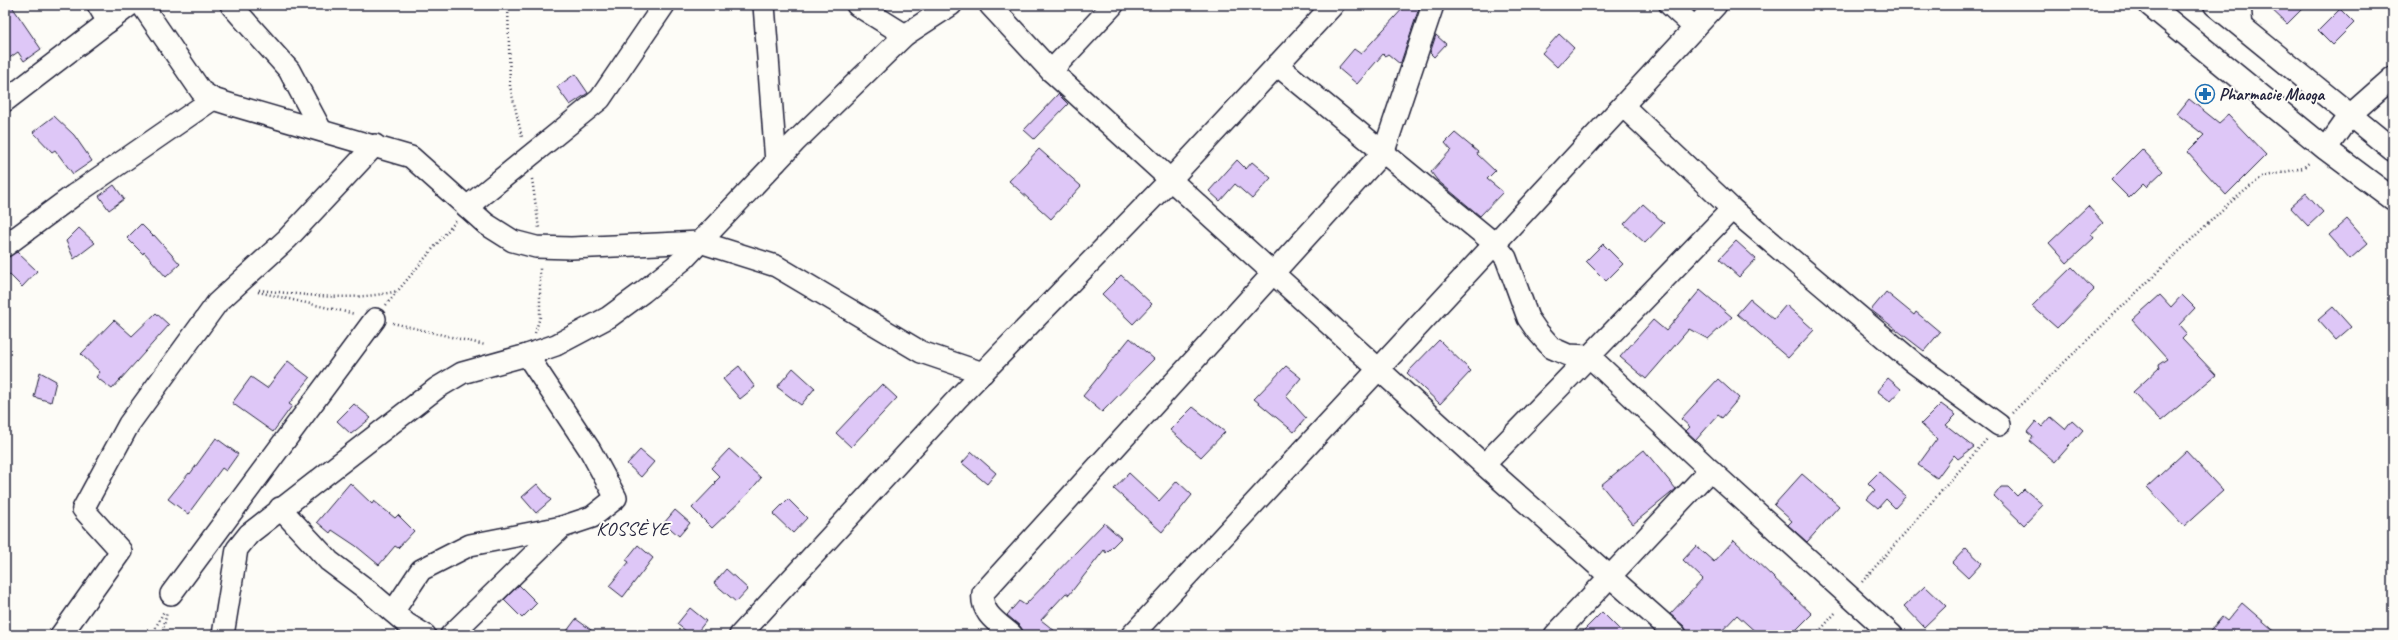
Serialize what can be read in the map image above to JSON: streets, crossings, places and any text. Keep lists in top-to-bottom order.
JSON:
{
  "districts": ["KOSSÈYE"],
  "places": {
    "pharmacy": ["Pharmacie Maoga"]
  }
}
